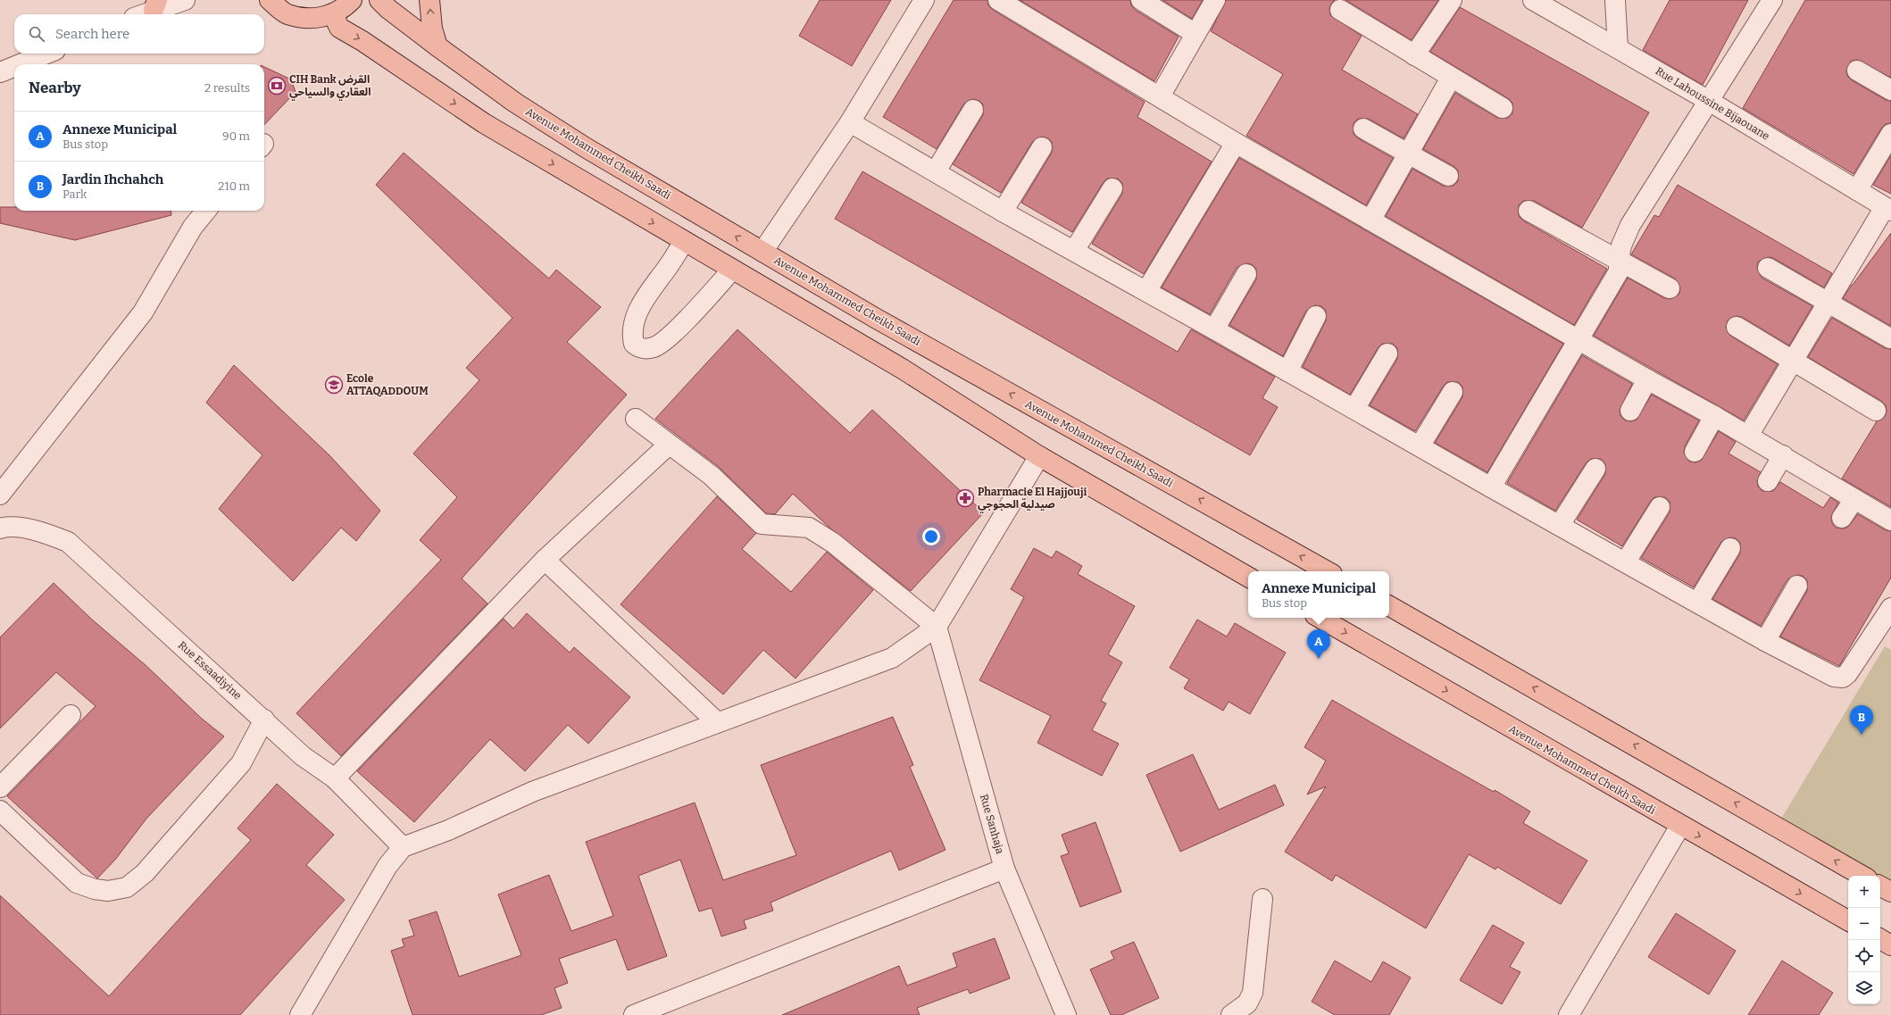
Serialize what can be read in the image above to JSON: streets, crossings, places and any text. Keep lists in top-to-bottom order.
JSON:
{
  "streets": {
    "main road": ["Avenue Mohammed Cheikh Saadi"],
    "street": ["Rue Lahoussine Bijaouane", "Rue Essaadiyine", "Rue Sanhaja"]
  },
  "places": {
    "bank": ["CIH Bank القرض العقاري والسياحي"],
    "school or university": ["Ecole ATTAQADDOUM"],
    "pharmacy": ["Pharmacie El Hajjouji صيدلية الحجوجي"]
  },
  "page": {
    "search": "Search here",
    "heading": ["Nearby", "2 results"],
    "list": [
      {
        "mark": "A",
        "name": "Annexe Municipal",
        "note": "Bus stop",
        "value": "90 m"
      },
      {
        "mark": "B",
        "name": "Jardin Ihchahch",
        "note": "Park",
        "value": "210 m"
      }
    ],
    "popup": ["Annexe Municipal", "Bus stop"],
    "pins": ["A", "B"],
    "map_buttons": ["+", "−"]
  }
}
